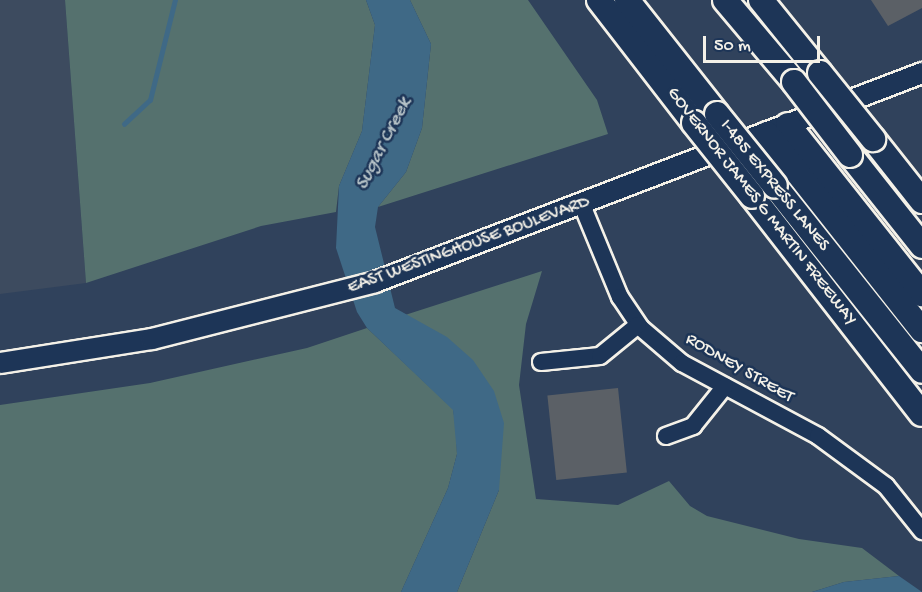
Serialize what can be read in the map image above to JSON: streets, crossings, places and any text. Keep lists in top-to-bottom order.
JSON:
{
  "streets": {
    "highway": ["I-485 EXPRESS LANES", "GOVERNOR JAMES G MARTIN FREEWAY"],
    "main road": ["EAST WESTINGHOUSE BOULEVARD"],
    "street": ["RODNEY STREET"]
  },
  "crossings": [
    ["EAST WESTINGHOUSE BOULEVARD", "RODNEY STREET"]
  ],
  "water": ["Sugar Creek"],
  "scale_bar": "50 m"
}
